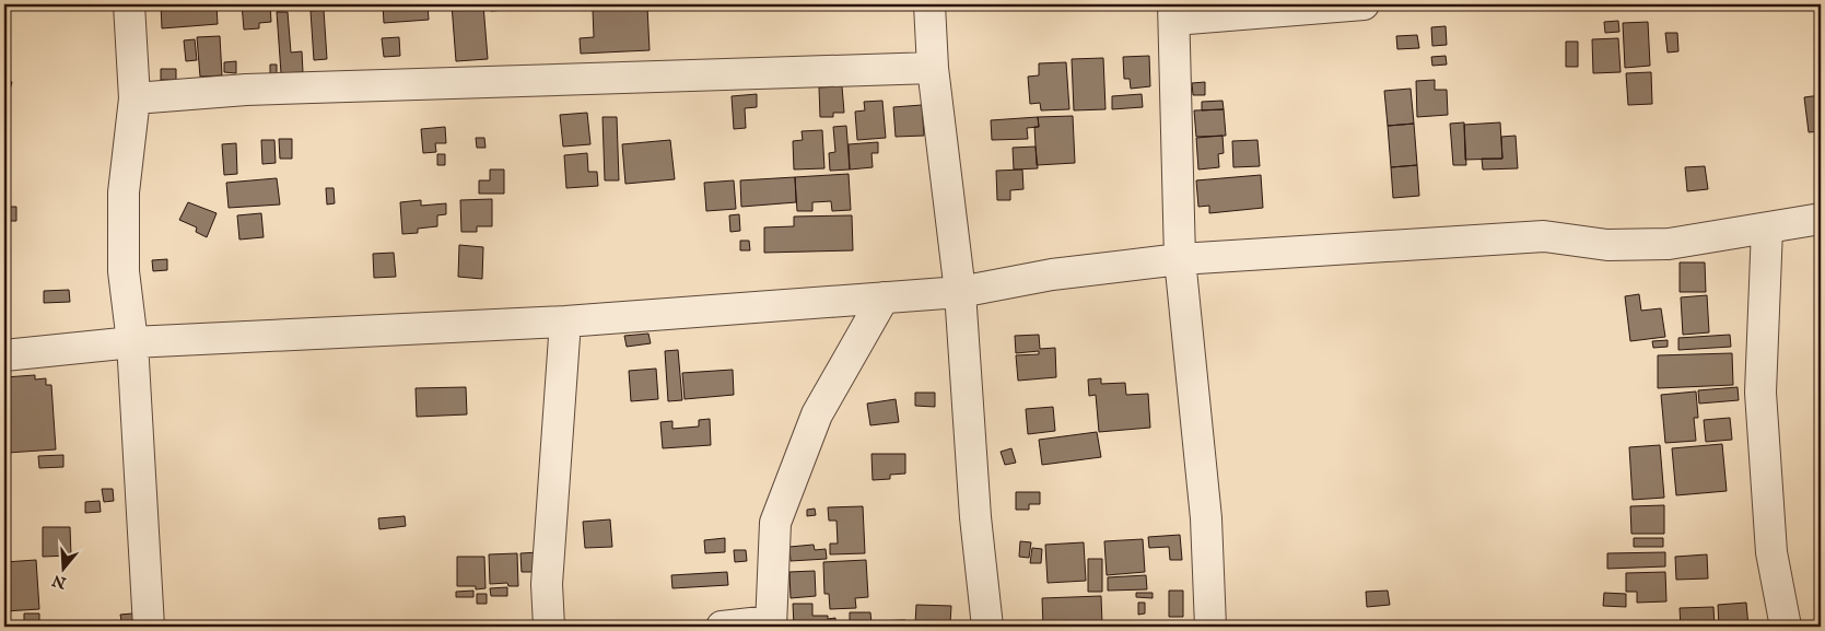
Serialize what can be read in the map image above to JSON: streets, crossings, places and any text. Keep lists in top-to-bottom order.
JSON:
{
  "north": "bottom"
}
